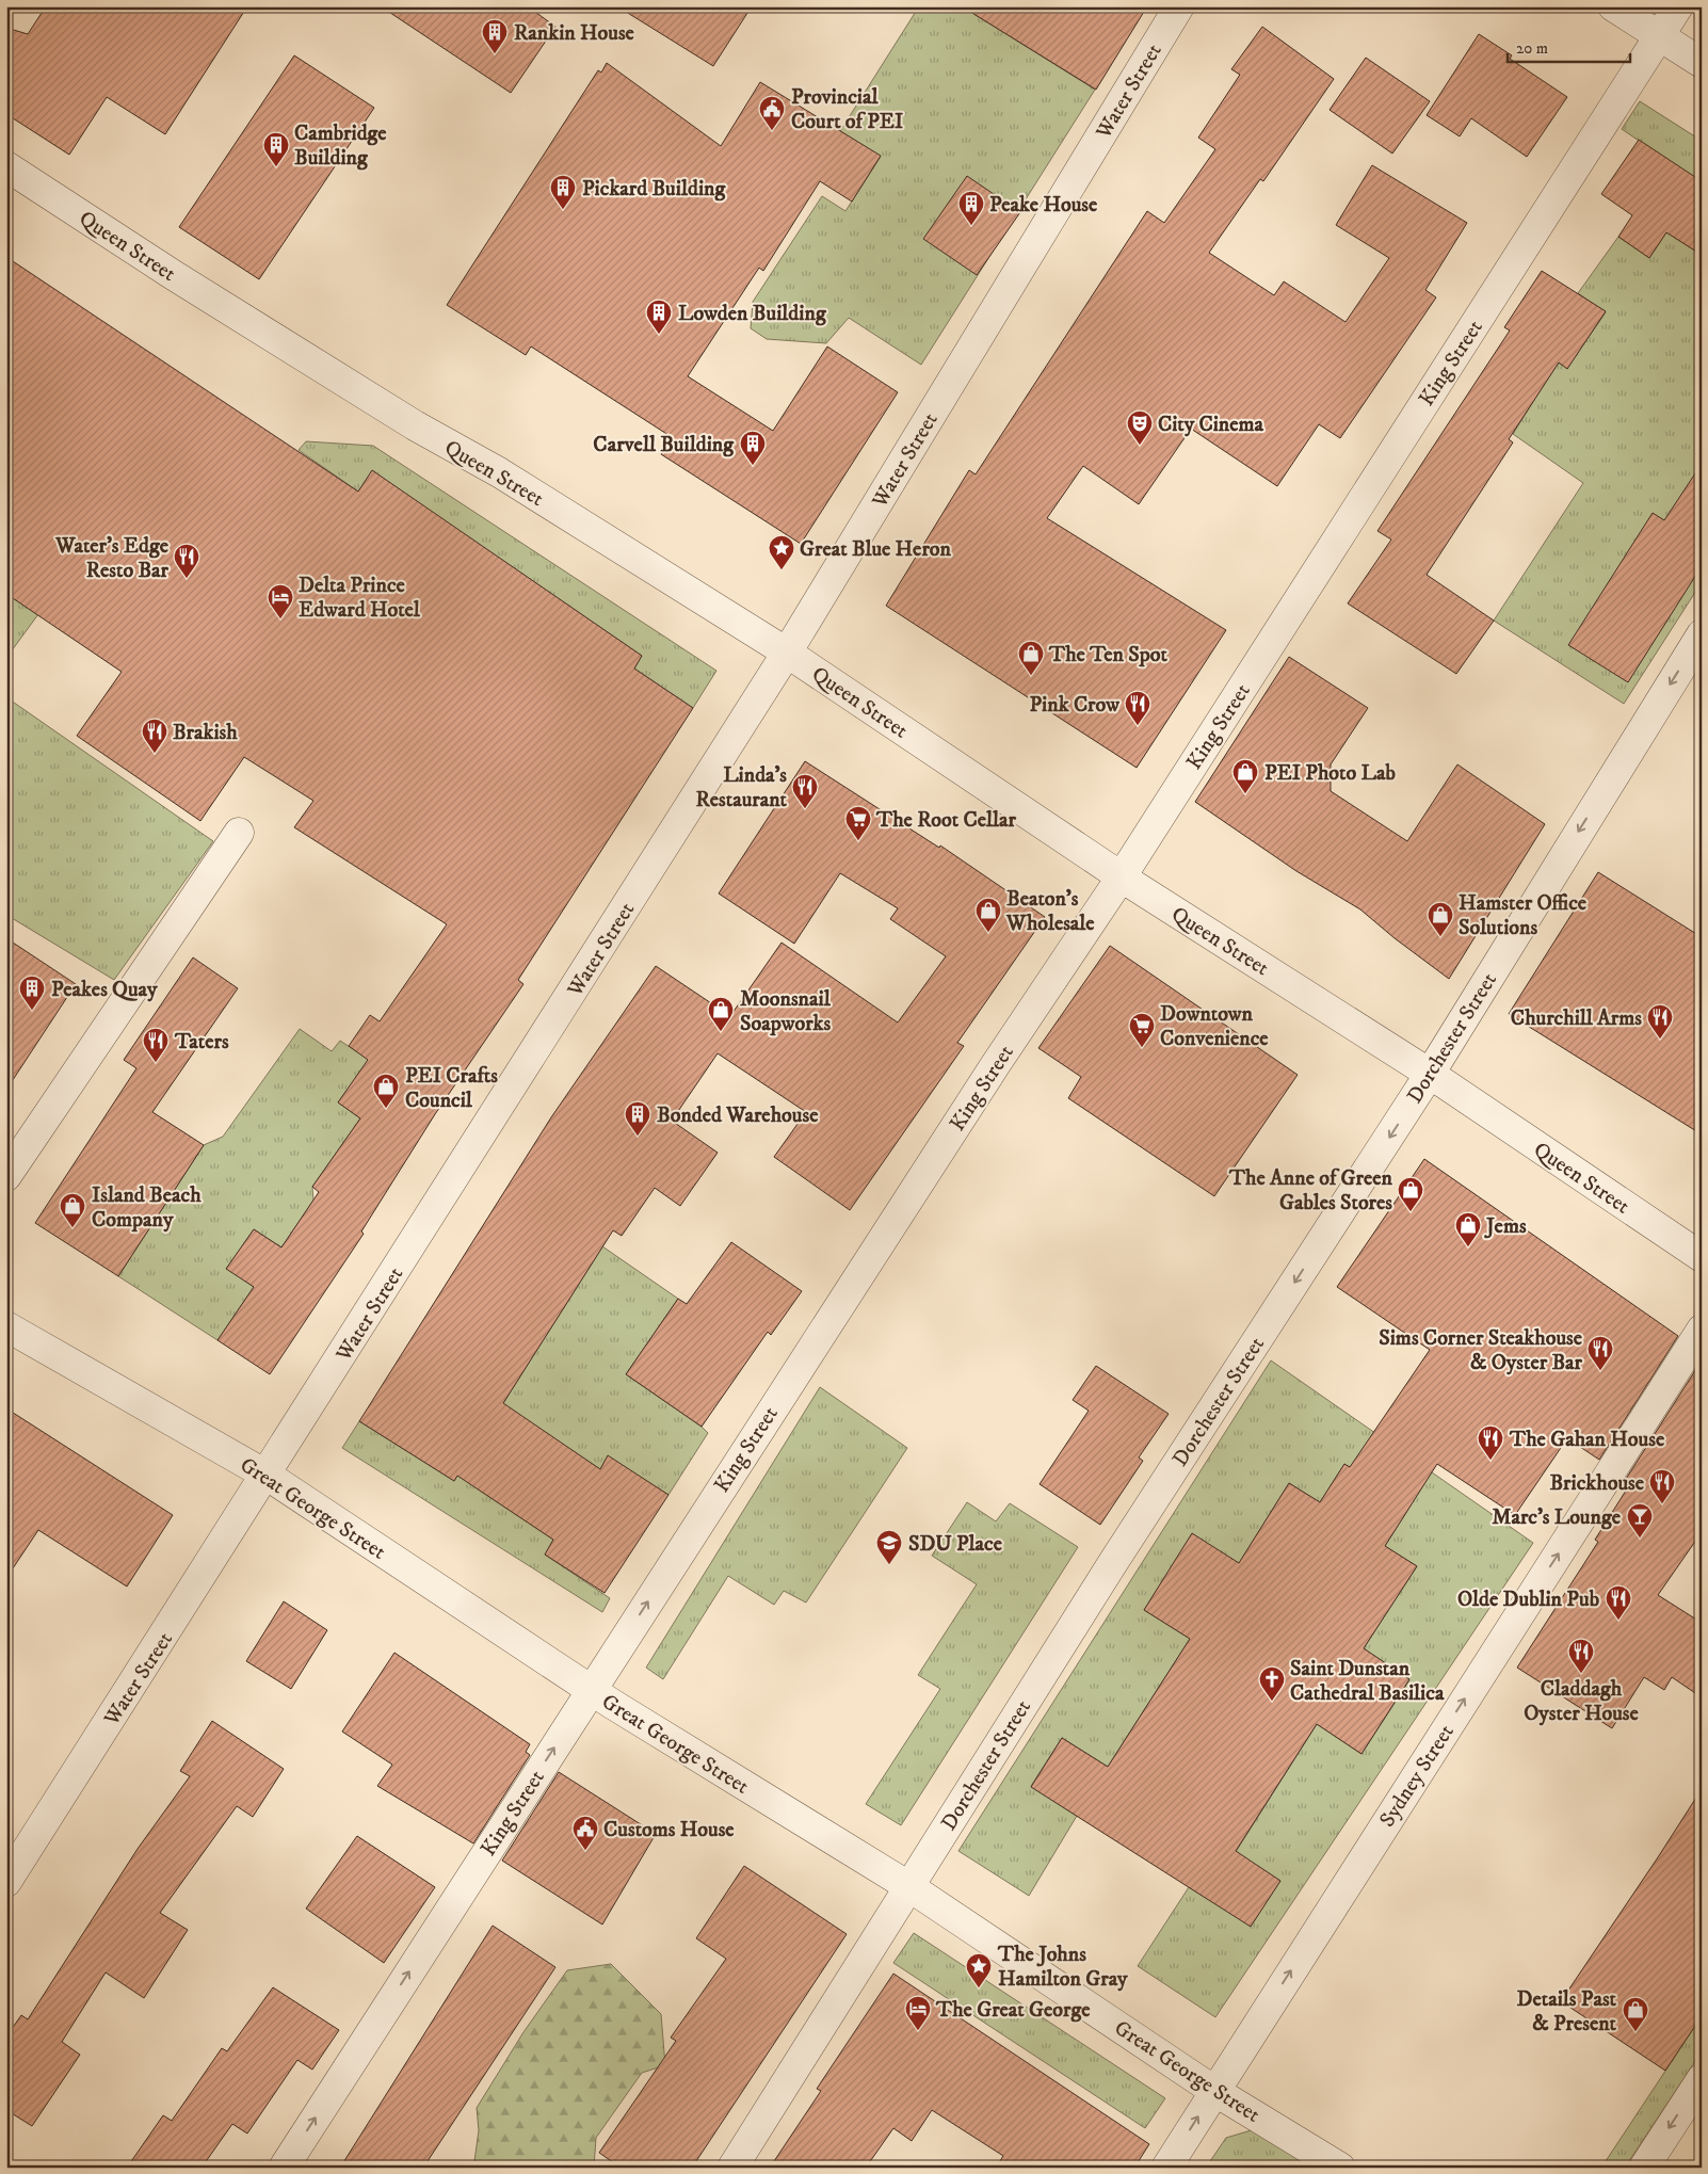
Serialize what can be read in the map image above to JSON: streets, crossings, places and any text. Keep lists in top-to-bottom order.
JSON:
{
  "streets": {
    "street": [
      "Water Street",
      "Queen Street",
      "King Street",
      "Dorchester Street",
      "Great George Street",
      "Sydney Street"
    ]
  },
  "crossings": [
    ["Water Street", "Queen Street"],
    ["Water Street", "Great George Street"],
    ["Queen Street", "King Street"],
    ["Queen Street", "Dorchester Street"],
    ["King Street", "Great George Street"],
    ["Dorchester Street", "Great George Street"],
    ["Great George Street", "Sydney Street"]
  ],
  "one_way": ["King Street", "Dorchester Street", "Sydney Street"],
  "places": {
    "building": [
      "Rankin House",
      "Cambridge Building",
      "Pickard Building",
      "Peake House",
      "Lowden Building",
      "Carvell Building",
      "Peakes Quay",
      "Bonded Warehouse"
    ],
    "public building": ["Provincial Court of PEI", "Customs House"],
    "theatre": ["City Cinema"],
    "place": ["Great Blue Heron", "The Johns Hamilton Gray"],
    "restaurant": [
      "Water's Edge Resto Bar",
      "Pink Crow",
      "Brakish",
      "Linda's Restaurant",
      "Churchill Arms",
      "Taters",
      "Sims Corner Steakhouse & Oyster Bar",
      "The Gahan House",
      "Brickhouse",
      "Olde Dublin Pub",
      "Claddagh Oyster House"
    ],
    "hotel": ["Delta Prince Edward Hotel", "The Great George"],
    "shop": [
      "The Ten Spot",
      "PEI Photo Lab",
      "Beaton's Wholesale",
      "Hamster Office Solutions",
      "Moonsnail Soapworks",
      "PEI Crafts Council",
      "The Anne of Green Gables Stores",
      "Island Beach Company",
      "Jems",
      "Details Past & Present"
    ],
    "supermarket": ["The Root Cellar", "Downtown Convenience"],
    "bar": ["Marc's Lounge"],
    "school or university": ["SDU Place"],
    "church": ["Saint Dunstan Cathedral Basilica"]
  },
  "scale_bar": "20 m"
}
